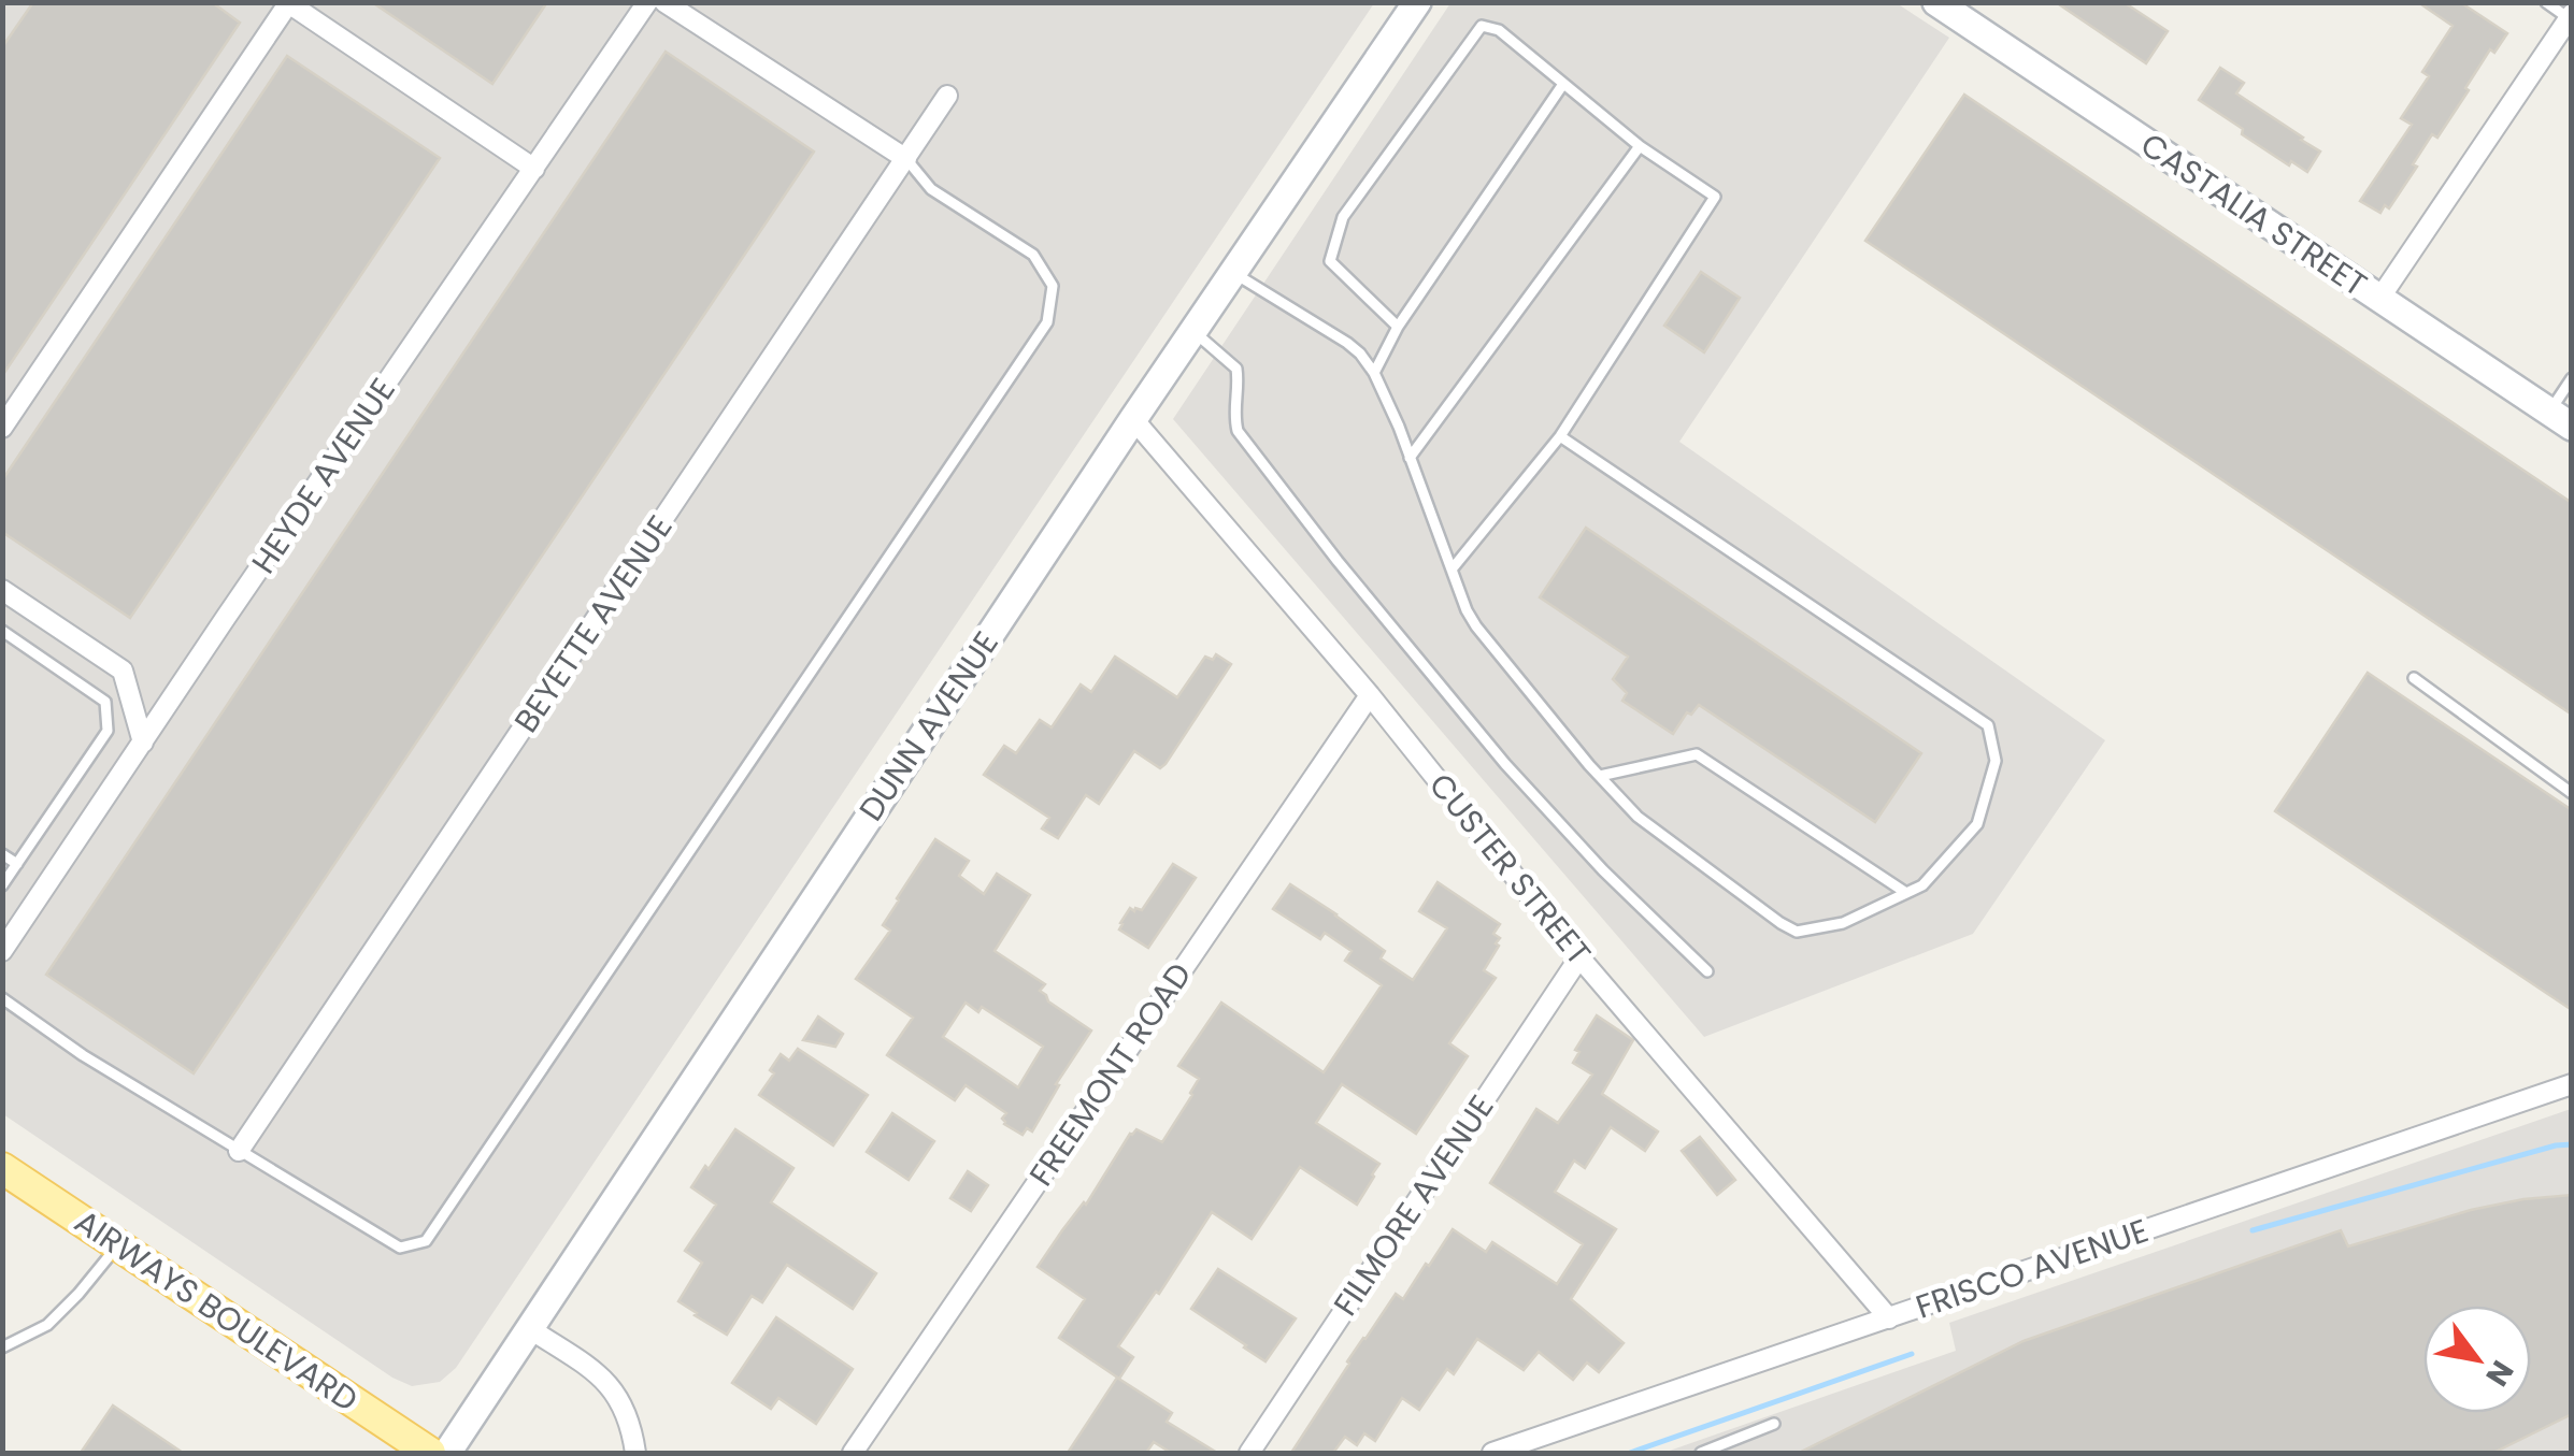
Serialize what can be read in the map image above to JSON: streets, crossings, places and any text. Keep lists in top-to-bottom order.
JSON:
{
  "streets": {
    "main road": ["CASTALIA STREET", "DUNN AVENUE", "AIRWAYS BOULEVARD"],
    "street": [
      "HEYDE AVENUE",
      "BEYETTE AVENUE",
      "CUSTER STREET",
      "FREEMONT ROAD",
      "FILMORE AVENUE",
      "FRISCO AVENUE"
    ]
  },
  "crossings": [
    ["DUNN AVENUE", "CUSTER STREET"],
    ["CUSTER STREET", "FREEMONT ROAD"],
    ["CUSTER STREET", "FILMORE AVENUE"],
    ["CUSTER STREET", "FRISCO AVENUE"]
  ],
  "north": "bottom right"
}
